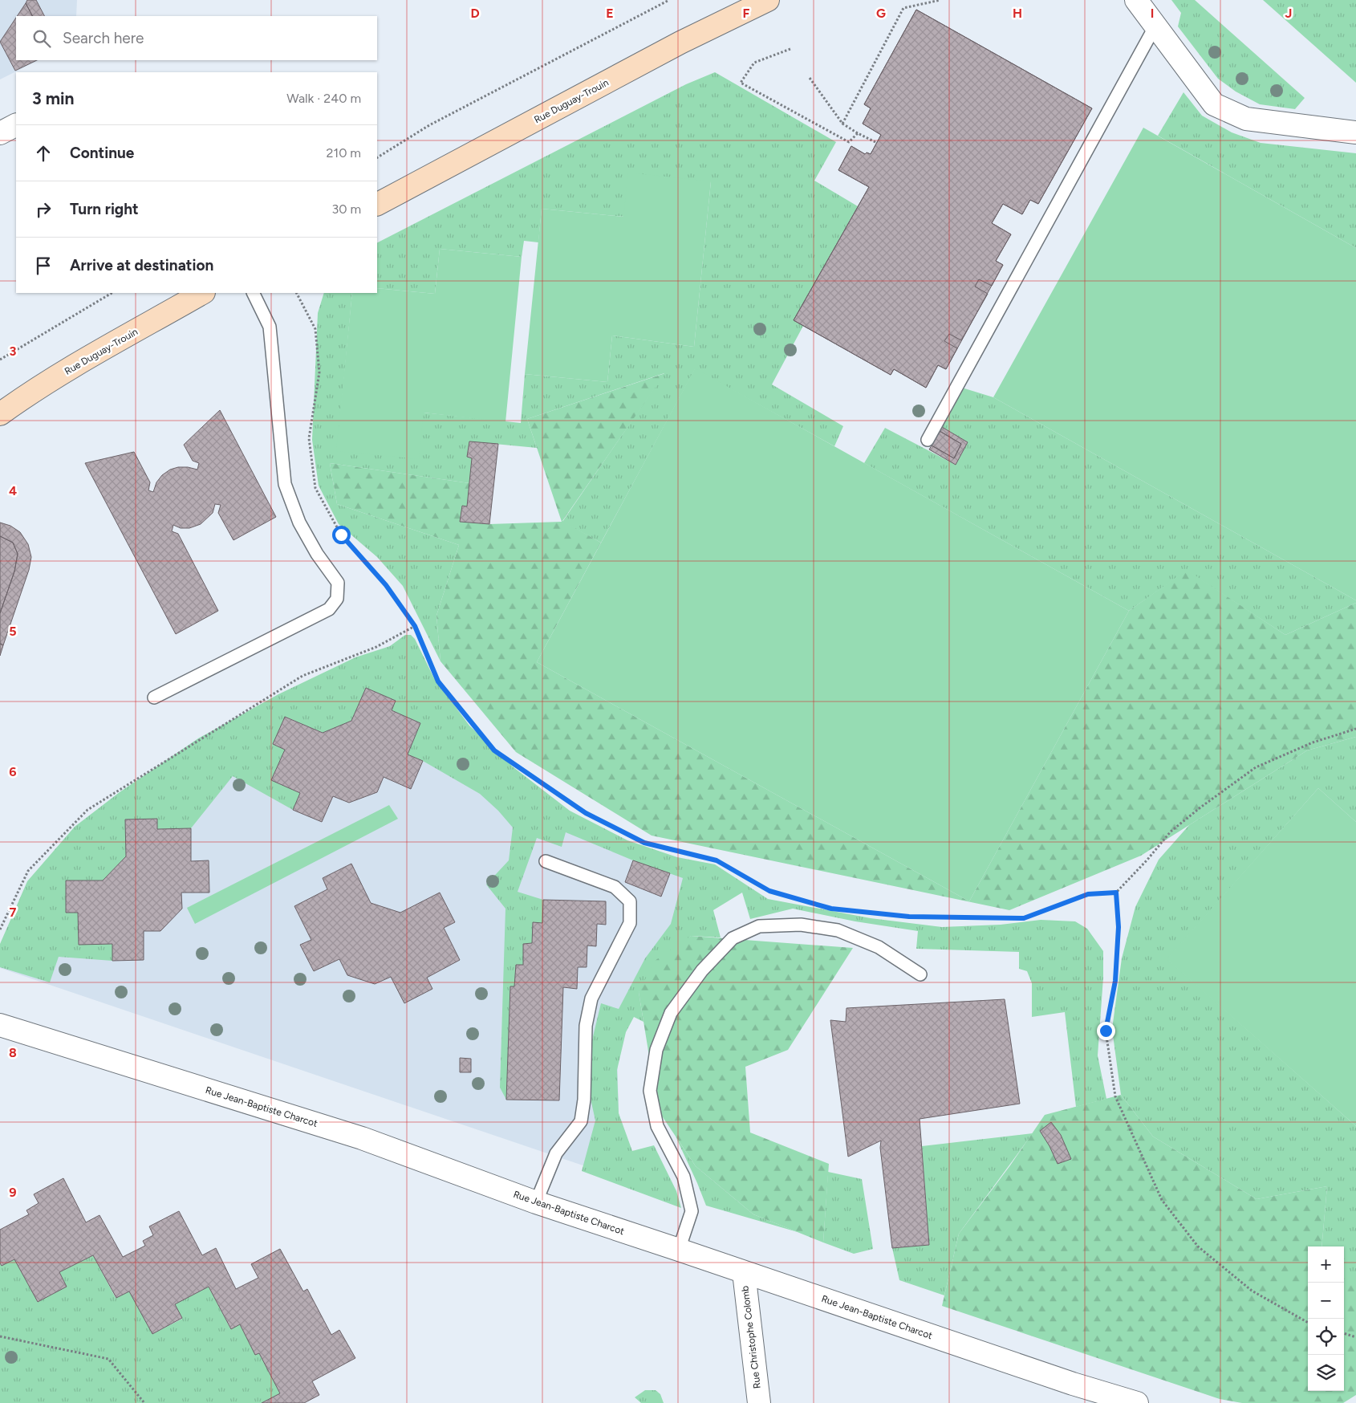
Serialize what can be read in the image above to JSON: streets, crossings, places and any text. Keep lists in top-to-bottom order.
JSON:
{
  "streets": {
    "main road": ["Rue Duguay-Trouin"],
    "street": ["Rue Jean-Baptiste Charcot", "Rue Christophe Colomb"]
  },
  "crossings": [
    ["Rue Jean-Baptiste Charcot", "Rue Christophe Colomb"]
  ],
  "page": {
    "search": "Search here",
    "heading": ["3 min", "Walk · 240 m"],
    "list": [
      ["Continue", "210 m"],
      ["Turn right", "30 m"],
      "Arrive at destination"
    ],
    "map_buttons": ["+", "−"]
  },
  "grid": {
    "columns": [
      "D",
      "E",
      "F",
      "G",
      "H",
      "I",
      "J"
    ],
    "rows": [
      "3",
      "4",
      "5",
      "6",
      "7",
      "8",
      "9"
    ]
  }
}
